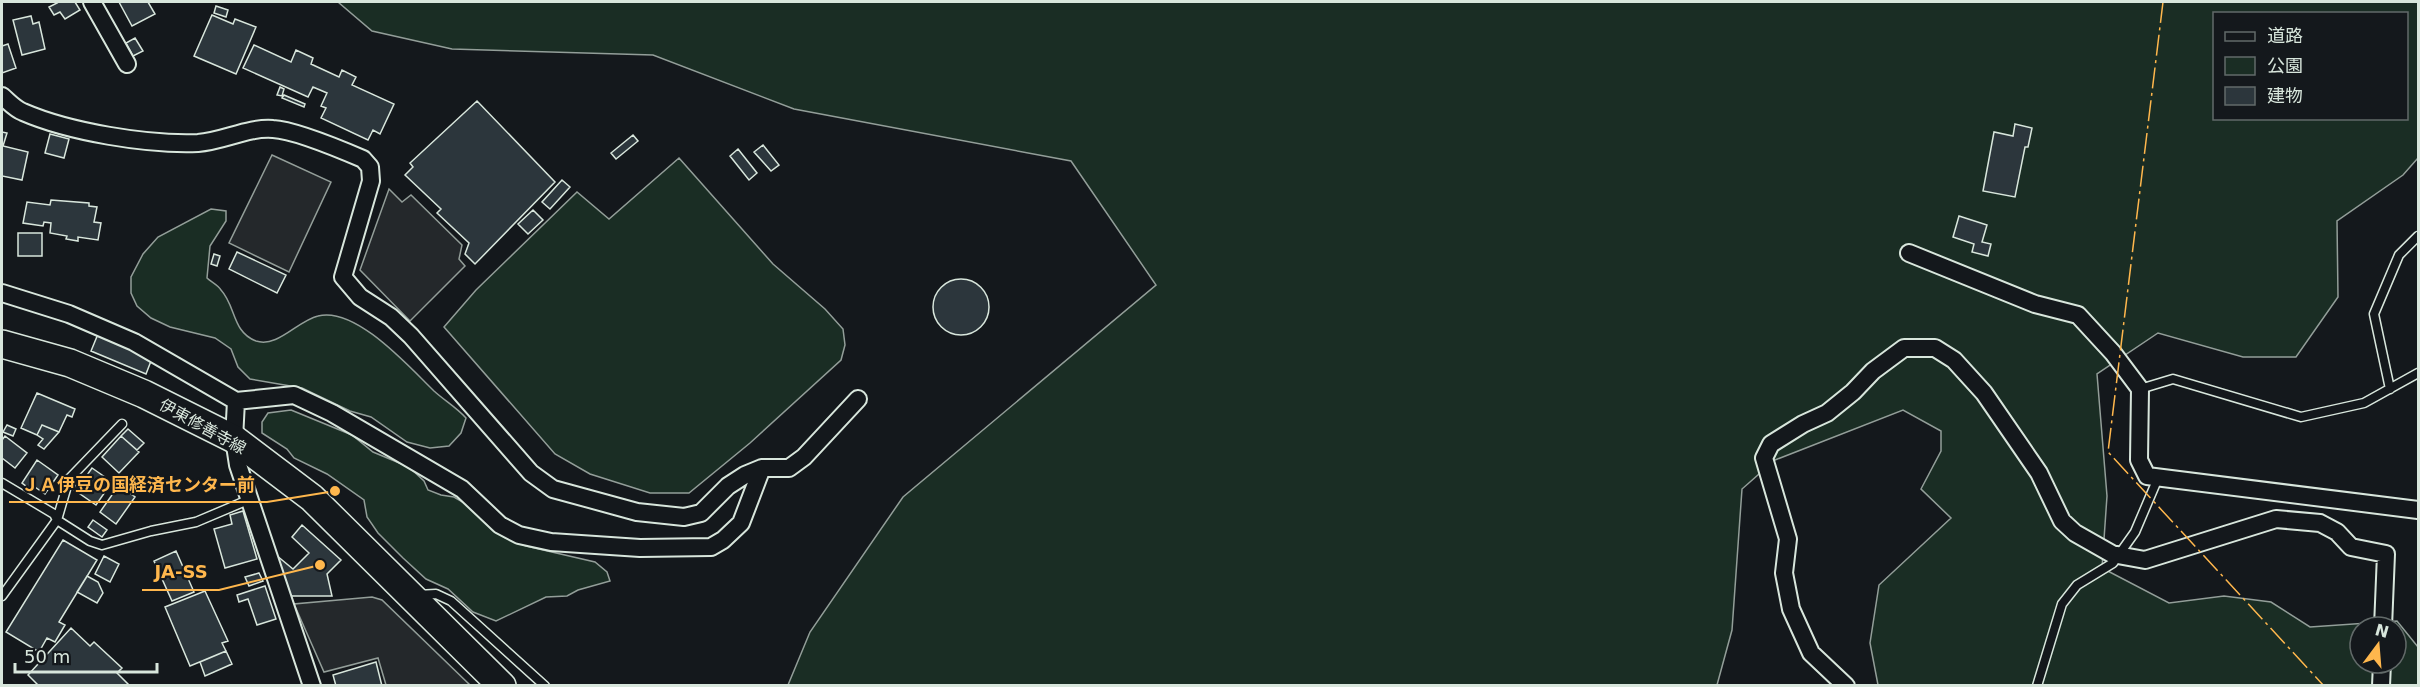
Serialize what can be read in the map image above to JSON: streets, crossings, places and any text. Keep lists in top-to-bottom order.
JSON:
{
  "streets": {
    "main road": ["伊東修善寺線"]
  },
  "places": ["ＪＡ伊豆の国経済センター前", "JA-SS"],
  "legend": ["道路", "公園", "建物"],
  "scale_bar": "50 m",
  "north": "top"
}
